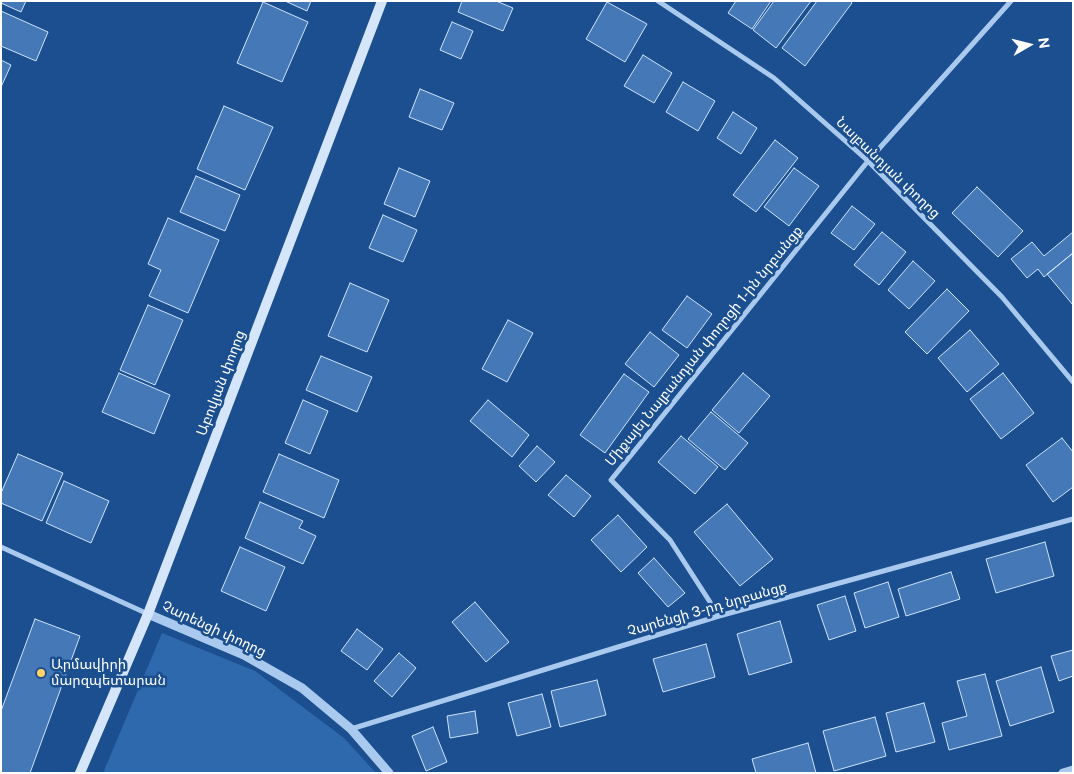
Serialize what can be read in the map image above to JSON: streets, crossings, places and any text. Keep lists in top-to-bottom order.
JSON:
{
  "streets": {
    "main road": ["Աբովյան փողոց"],
    "street": [
      "Նալբանդյան փողոց",
      "Միքայել Նալբանդյան փողոցի 1-ին նրբանցք",
      "Չարենցի 3-րդ նրբանցք",
      "Չարենցի փողոց"
    ]
  },
  "crossings": [
    ["Նալբանդյան փողոց", "Միքայել Նալբանդյան փողոցի 1-ին նրբանցք"],
    ["Միքայել Նալբանդյան փողոցի 1-ին նրբանցք", "Չարենցի 3-րդ նրբանցք"],
    ["Աբովյան փողոց", "Չարենցի փողոց"],
    ["Չարենցի 3-րդ նրբանցք", "Չարենցի փողոց"]
  ],
  "places": ["Արմավիրի մարզպետարան"],
  "north": "right"
}
